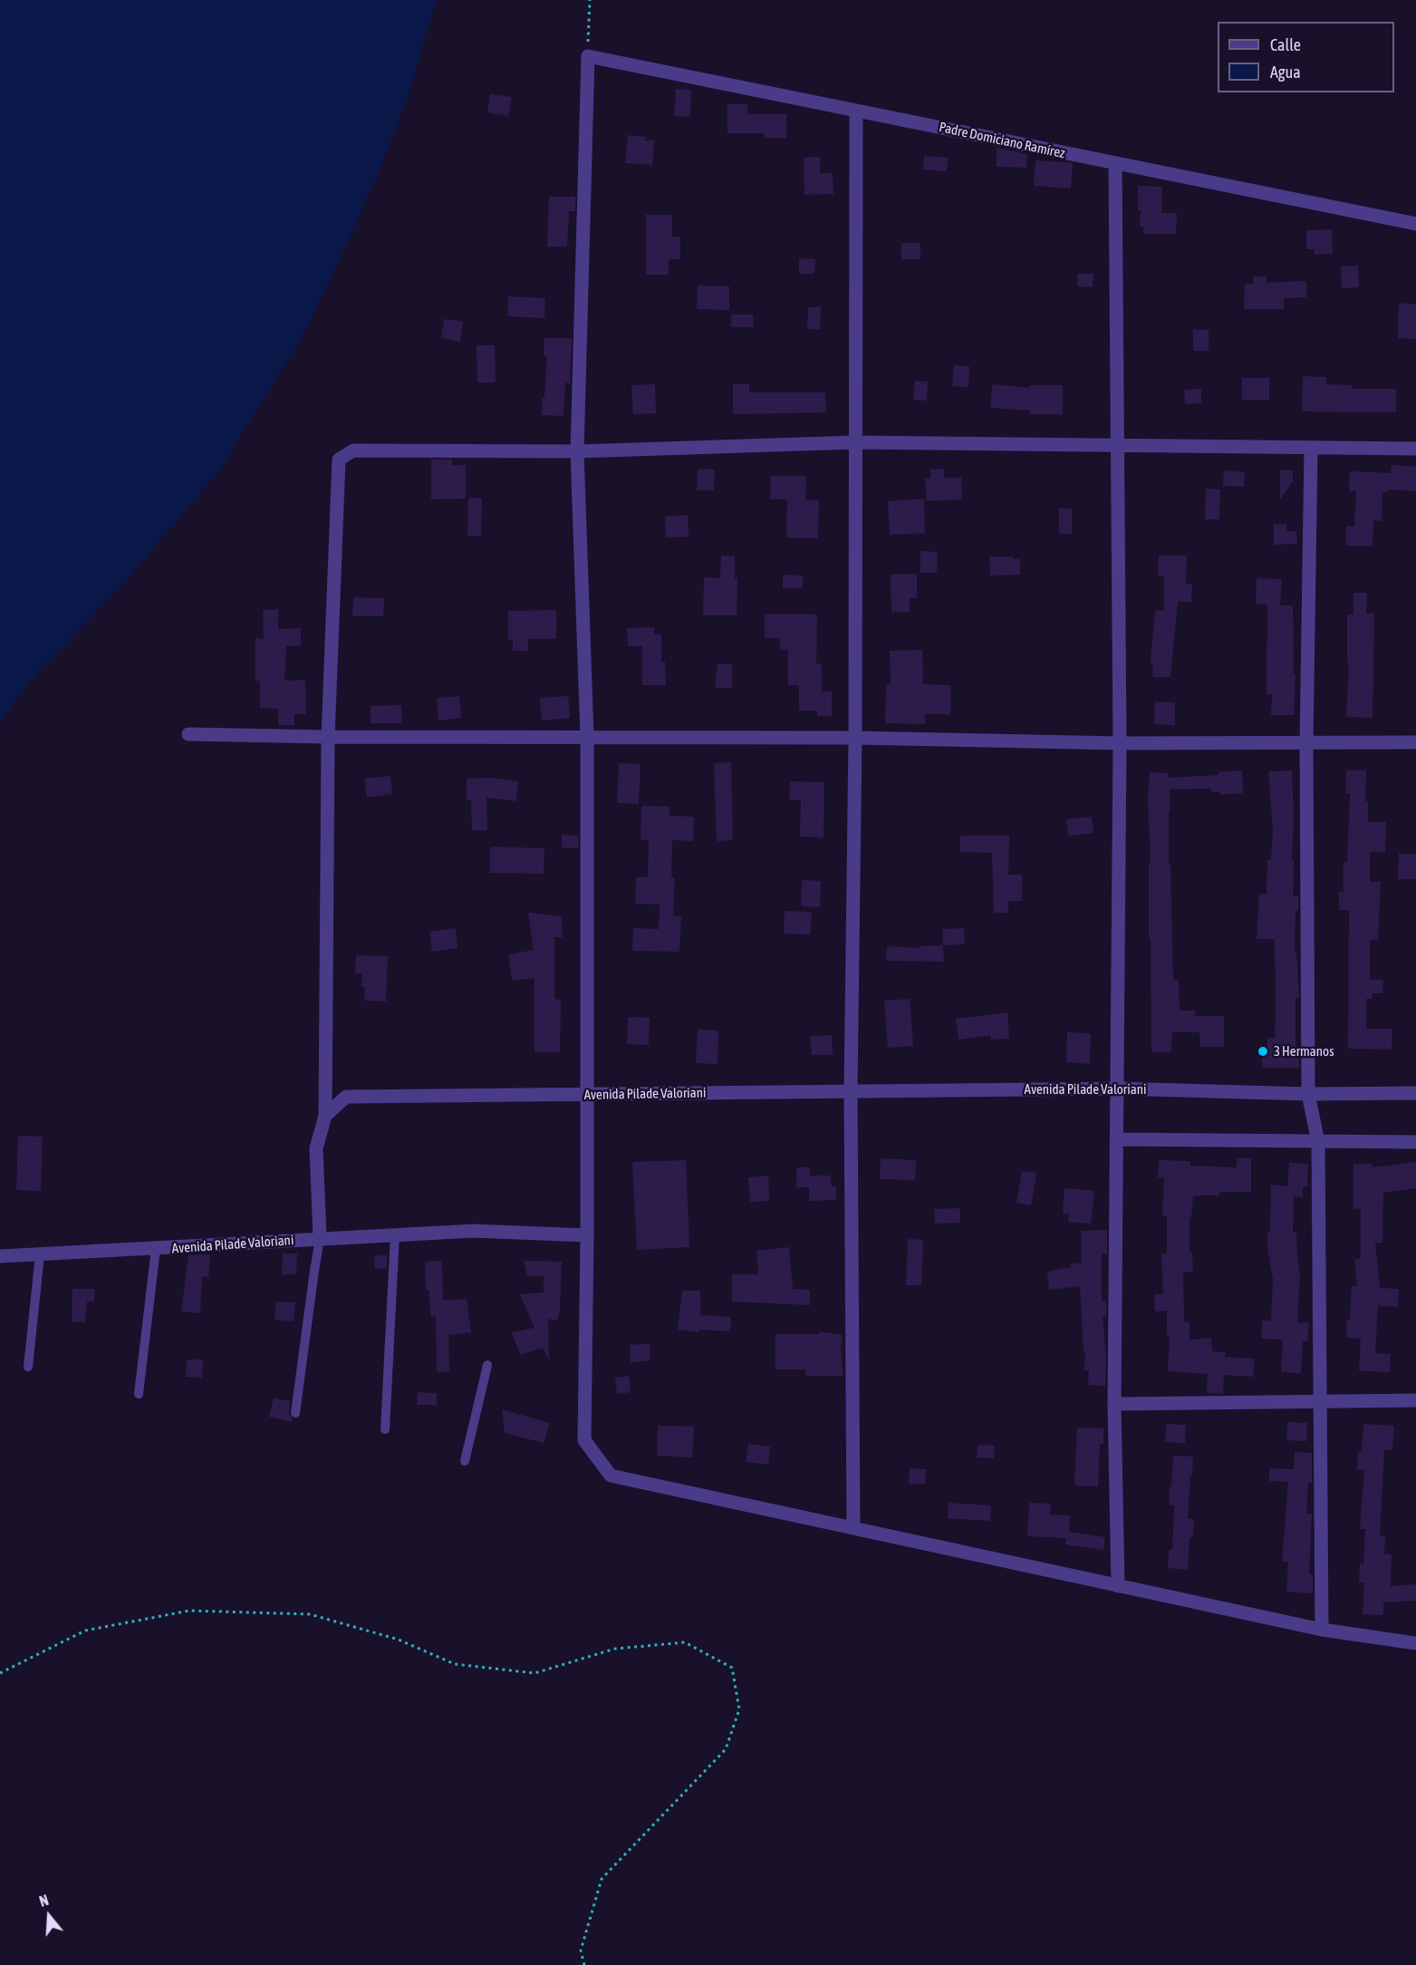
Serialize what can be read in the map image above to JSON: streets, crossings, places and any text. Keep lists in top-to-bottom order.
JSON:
{
  "streets": {
    "street": ["Padre Domiciano Ramírez", "Avenida Pilade Valoriani"]
  },
  "places": ["3 Hermanos"],
  "legend": ["Calle", "Agua"],
  "north": "top"
}
